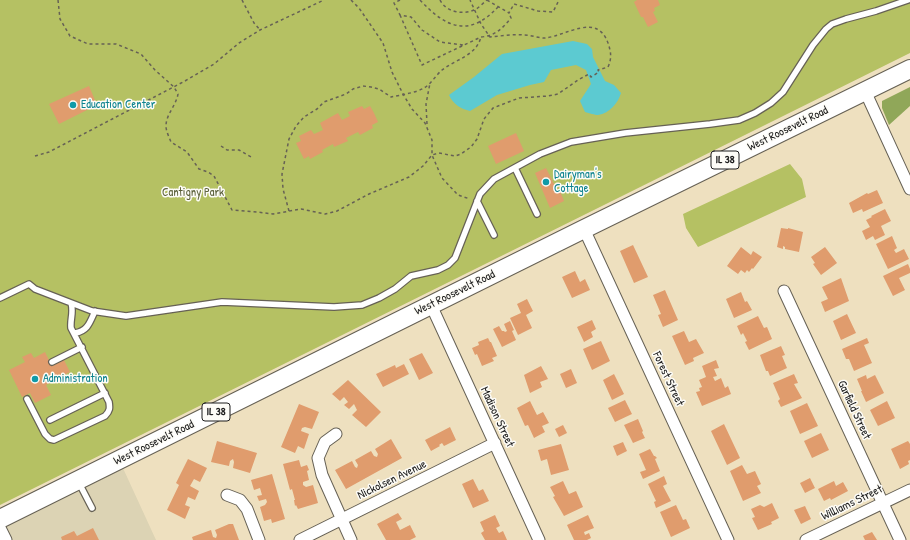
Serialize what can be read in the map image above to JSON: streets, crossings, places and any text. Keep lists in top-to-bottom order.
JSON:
{
  "streets": {
    "main road": ["West Roosevelt Road", "IL 38"],
    "street": [
      "Forest Street",
      "Garfield Street",
      "Madison Street",
      "Nickolsen Avenue",
      "Williams Street"
    ]
  },
  "crossings": [
    ["West Roosevelt Road", "Forest Street"],
    ["West Roosevelt Road", "Madison Street"],
    ["Garfield Street", "Williams Street"],
    ["Madison Street", "Nickolsen Avenue"]
  ],
  "parks": ["Cantigny Park"],
  "places": ["Education Center", "Dairyman's Cottage", "Administration"]
}
